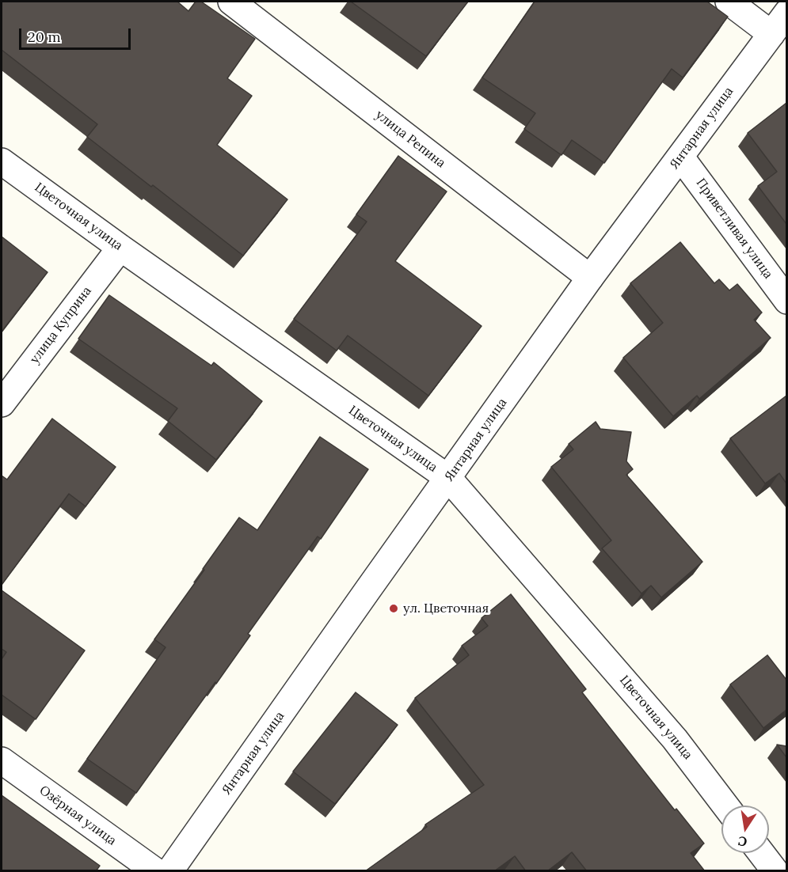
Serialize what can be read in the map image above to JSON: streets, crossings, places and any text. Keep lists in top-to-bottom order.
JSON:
{
  "streets": {
    "street": [
      "Янтарная улица",
      "улица Репина",
      "Цветочная улица",
      "Приветливая улица",
      "улица Куприна",
      "Озёрная улица"
    ]
  },
  "crossings": [
    ["Янтарная улица", "улица Репина"],
    ["Янтарная улица", "Цветочная улица"],
    ["Янтарная улица", "Приветливая улица"],
    ["Цветочная улица", "улица Куприна"]
  ],
  "places": ["ул. Цветочная"],
  "scale_bar": "20 m",
  "north": "bottom"
}
